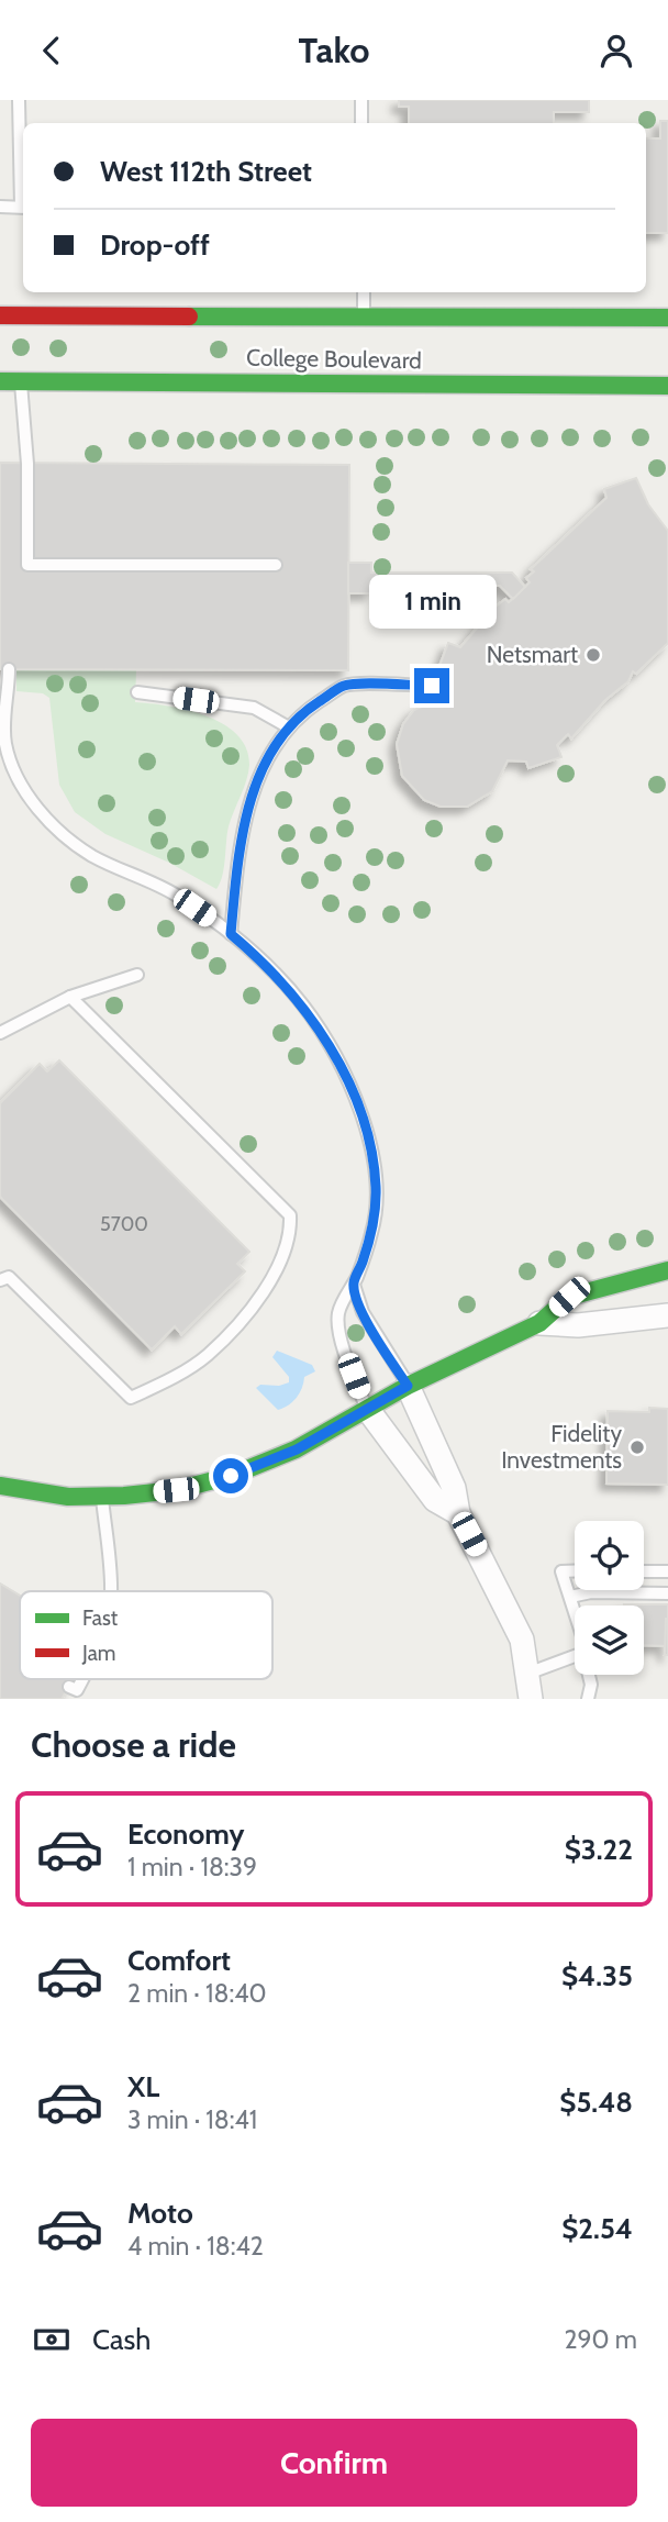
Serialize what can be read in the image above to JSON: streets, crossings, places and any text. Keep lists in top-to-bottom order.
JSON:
{
  "streets": {
    "main road": ["College Boulevard"]
  },
  "places": ["Netsmart", "Fidelity Investments"],
  "house_numbers": ["5700"],
  "legend": ["Fast", "Jam"],
  "page": {
    "header": "Tako",
    "banner": ["West 112th Street", "Drop-off"],
    "bubble": "1 min",
    "heading": "Choose a ride",
    "list": [
      {
        "name": "Economy",
        "note": "1 min · 18:39",
        "value": "$3.22"
      },
      {
        "name": "Comfort",
        "note": "2 min · 18:40",
        "value": "$4.35"
      },
      {
        "name": "XL",
        "note": "3 min · 18:41",
        "value": "$5.48"
      },
      {
        "name": "Moto",
        "note": "4 min · 18:42",
        "value": "$2.54"
      }
    ],
    "pay": ["Cash", "290 m"],
    "buttons": "Confirm"
  }
}
